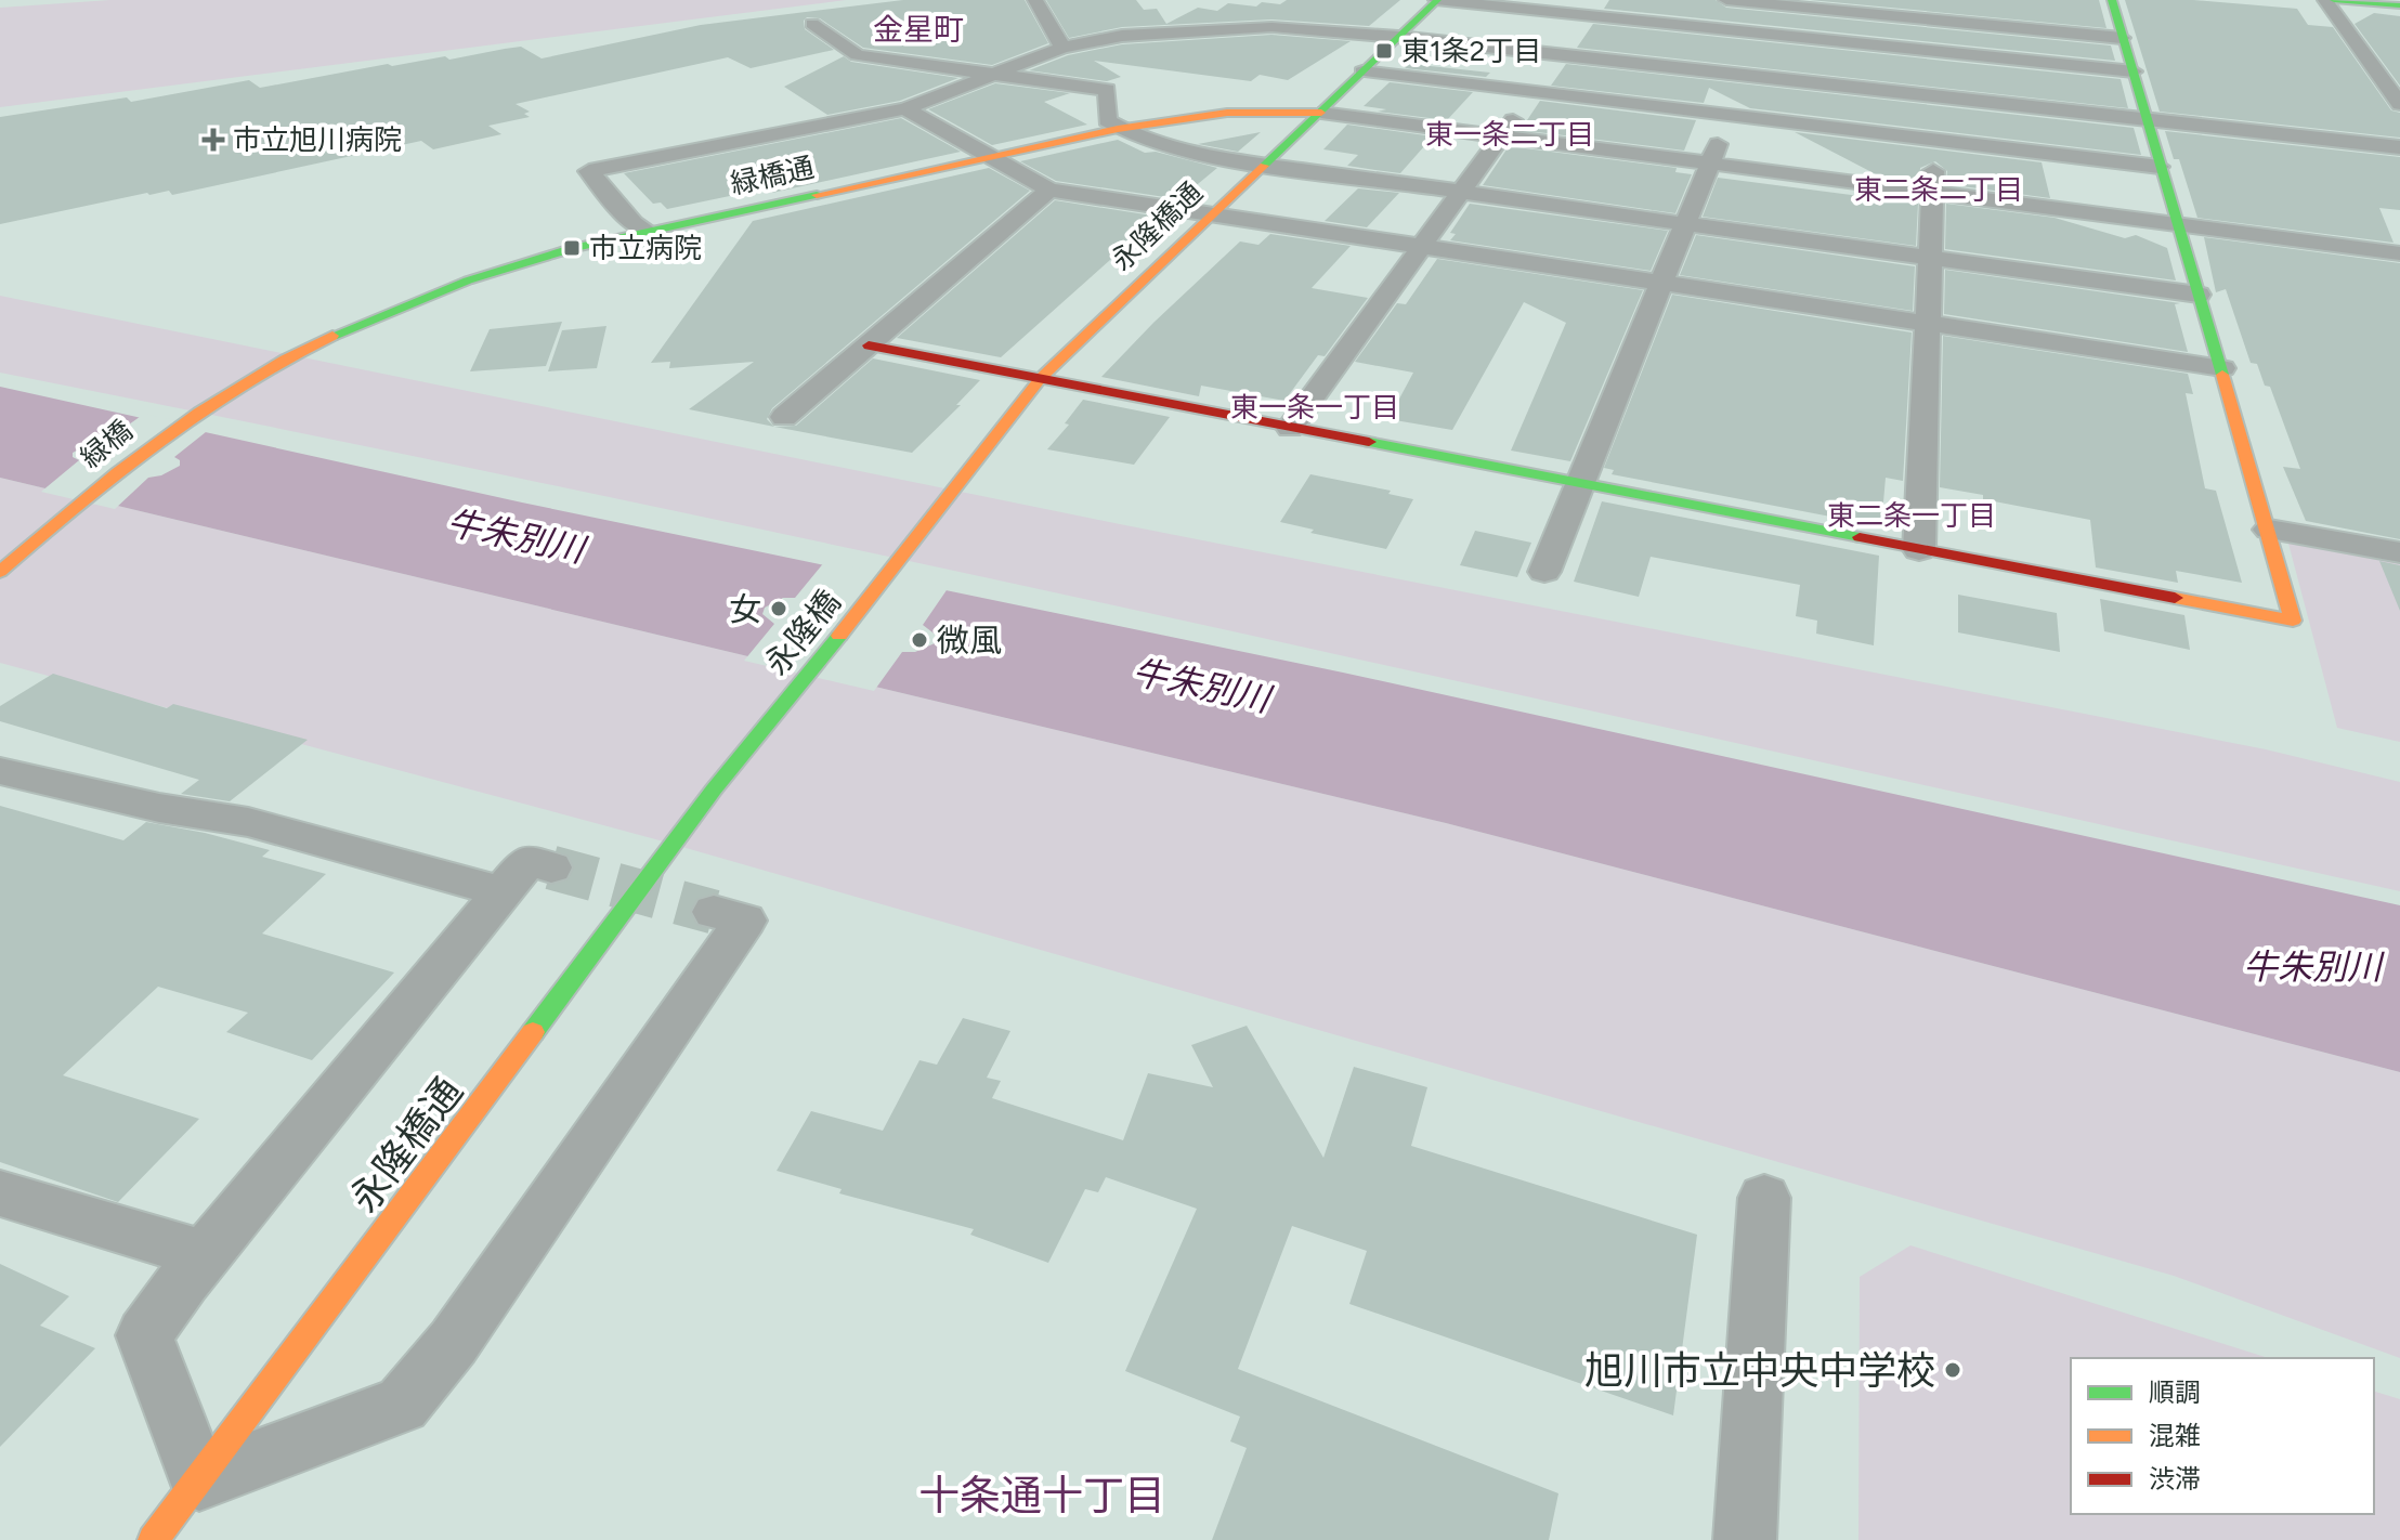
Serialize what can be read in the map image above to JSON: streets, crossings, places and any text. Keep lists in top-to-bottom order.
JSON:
{
  "streets": {
    "street": [
      "緑橋通",
      "永隆橋通",
      "緑橋",
      "永隆橋"
    ]
  },
  "crossings": [
    ["緑橋通", "永隆橋通"],
    ["緑橋通", "緑橋"],
    ["永隆橋通", "永隆橋"]
  ],
  "districts": [
    "金星町",
    "東一条二丁目",
    "東二条二丁目",
    "東一条一丁目",
    "東二条一丁目",
    "十条通十丁目"
  ],
  "water": ["牛朱別川"],
  "places": {
    "transit": ["東1条2丁目", "市立病院"],
    "health": ["市立旭川病院"],
    "other": ["女", "微風", "旭川市立中央中学校"]
  },
  "legend": ["順調", "混雑", "渋滞"]
}
